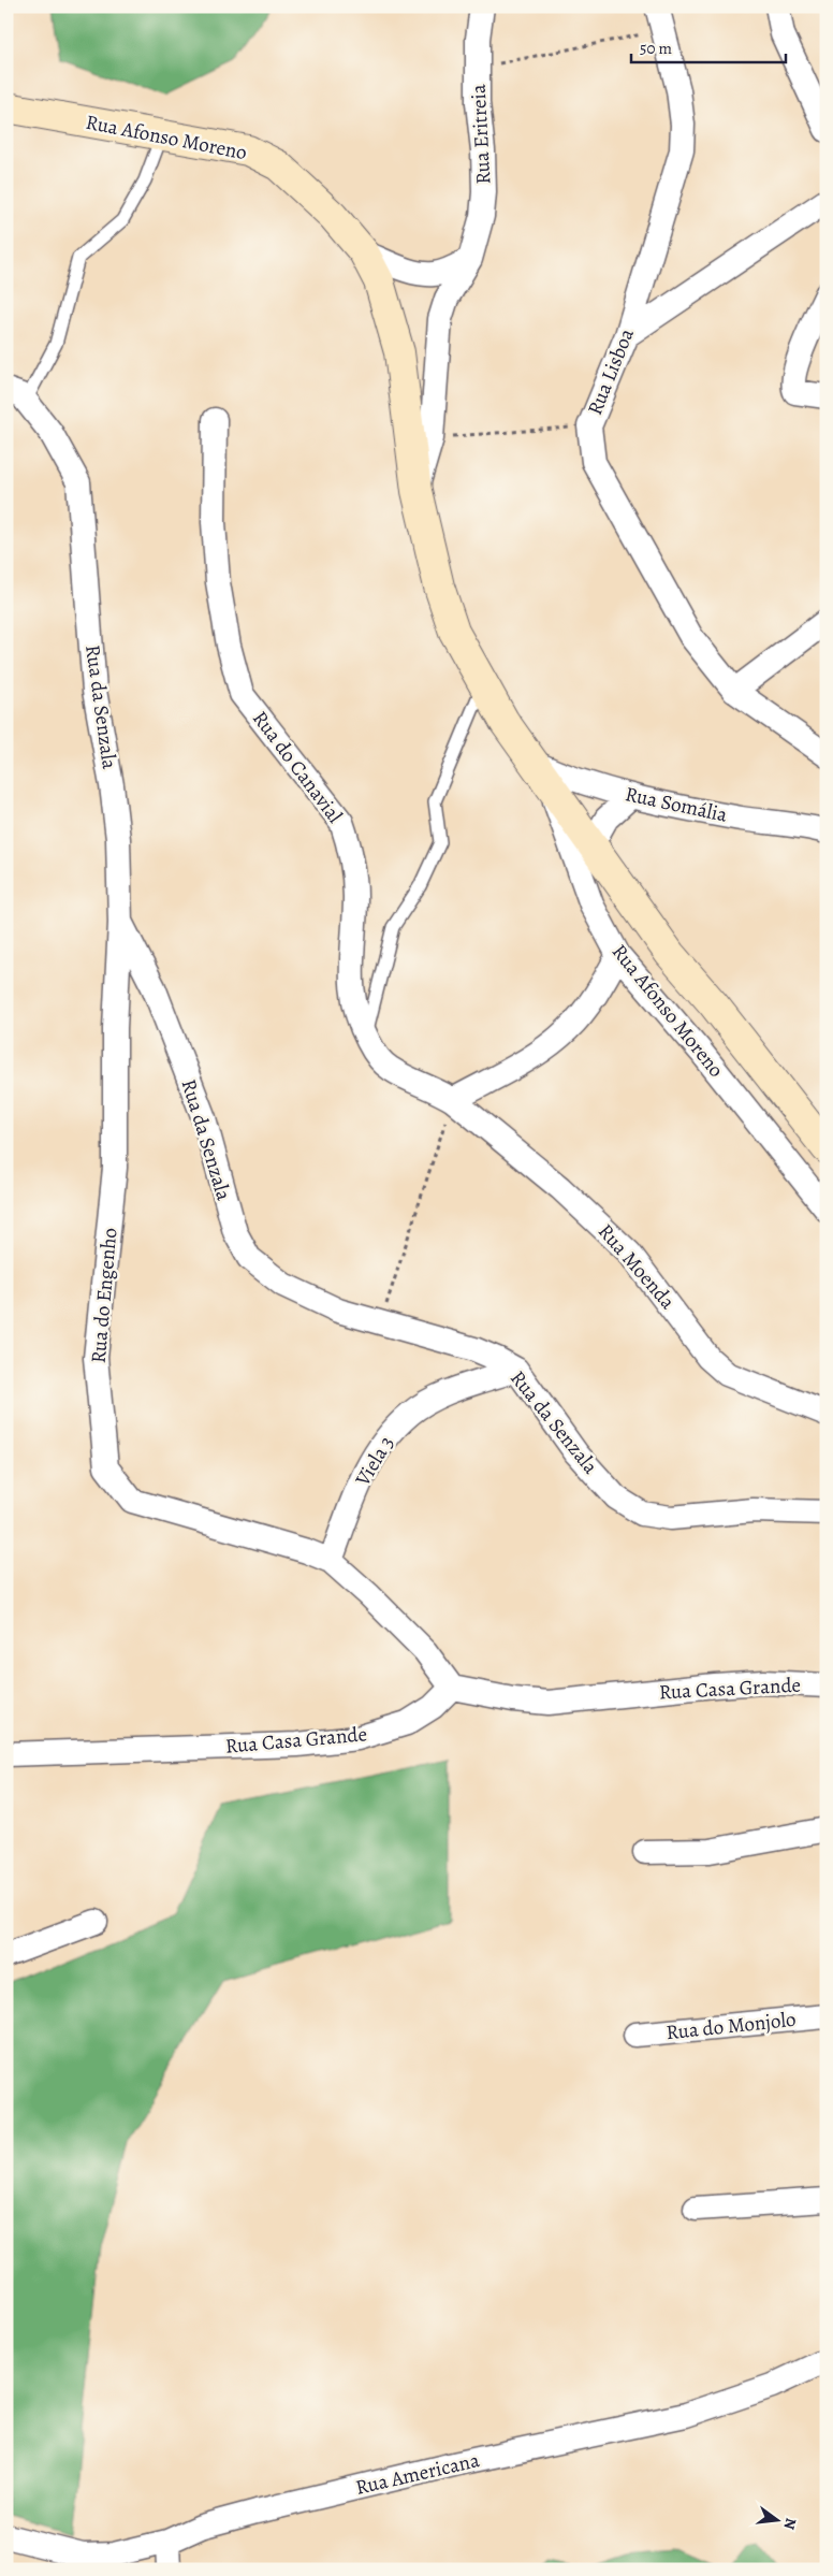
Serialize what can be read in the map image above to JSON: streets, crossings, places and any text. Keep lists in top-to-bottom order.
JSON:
{
  "streets": {
    "main road": ["Rua Afonso Moreno"],
    "street": [
      "Rua Eritreia",
      "Rua Lisboa",
      "Rua da Senzala",
      "Rua do Canavial",
      "Rua Somália",
      "Rua Moenda",
      "Rua do Engenho",
      "Viela 3",
      "Rua Casa Grande",
      "Rua do Monjolo",
      "Rua Americana"
    ]
  },
  "crossings": [
    ["Rua Eritreia", "Rua Afonso Moreno"],
    ["Rua Afonso Moreno", "Rua Somália"],
    ["Rua da Senzala", "Rua do Engenho"],
    ["Rua da Senzala", "Viela 3"],
    ["Rua do Canavial", "Rua Moenda"],
    ["Rua do Engenho", "Viela 3"],
    ["Rua do Engenho", "Rua Casa Grande"]
  ],
  "scale_bar": "50 m",
  "north": "right"
}
